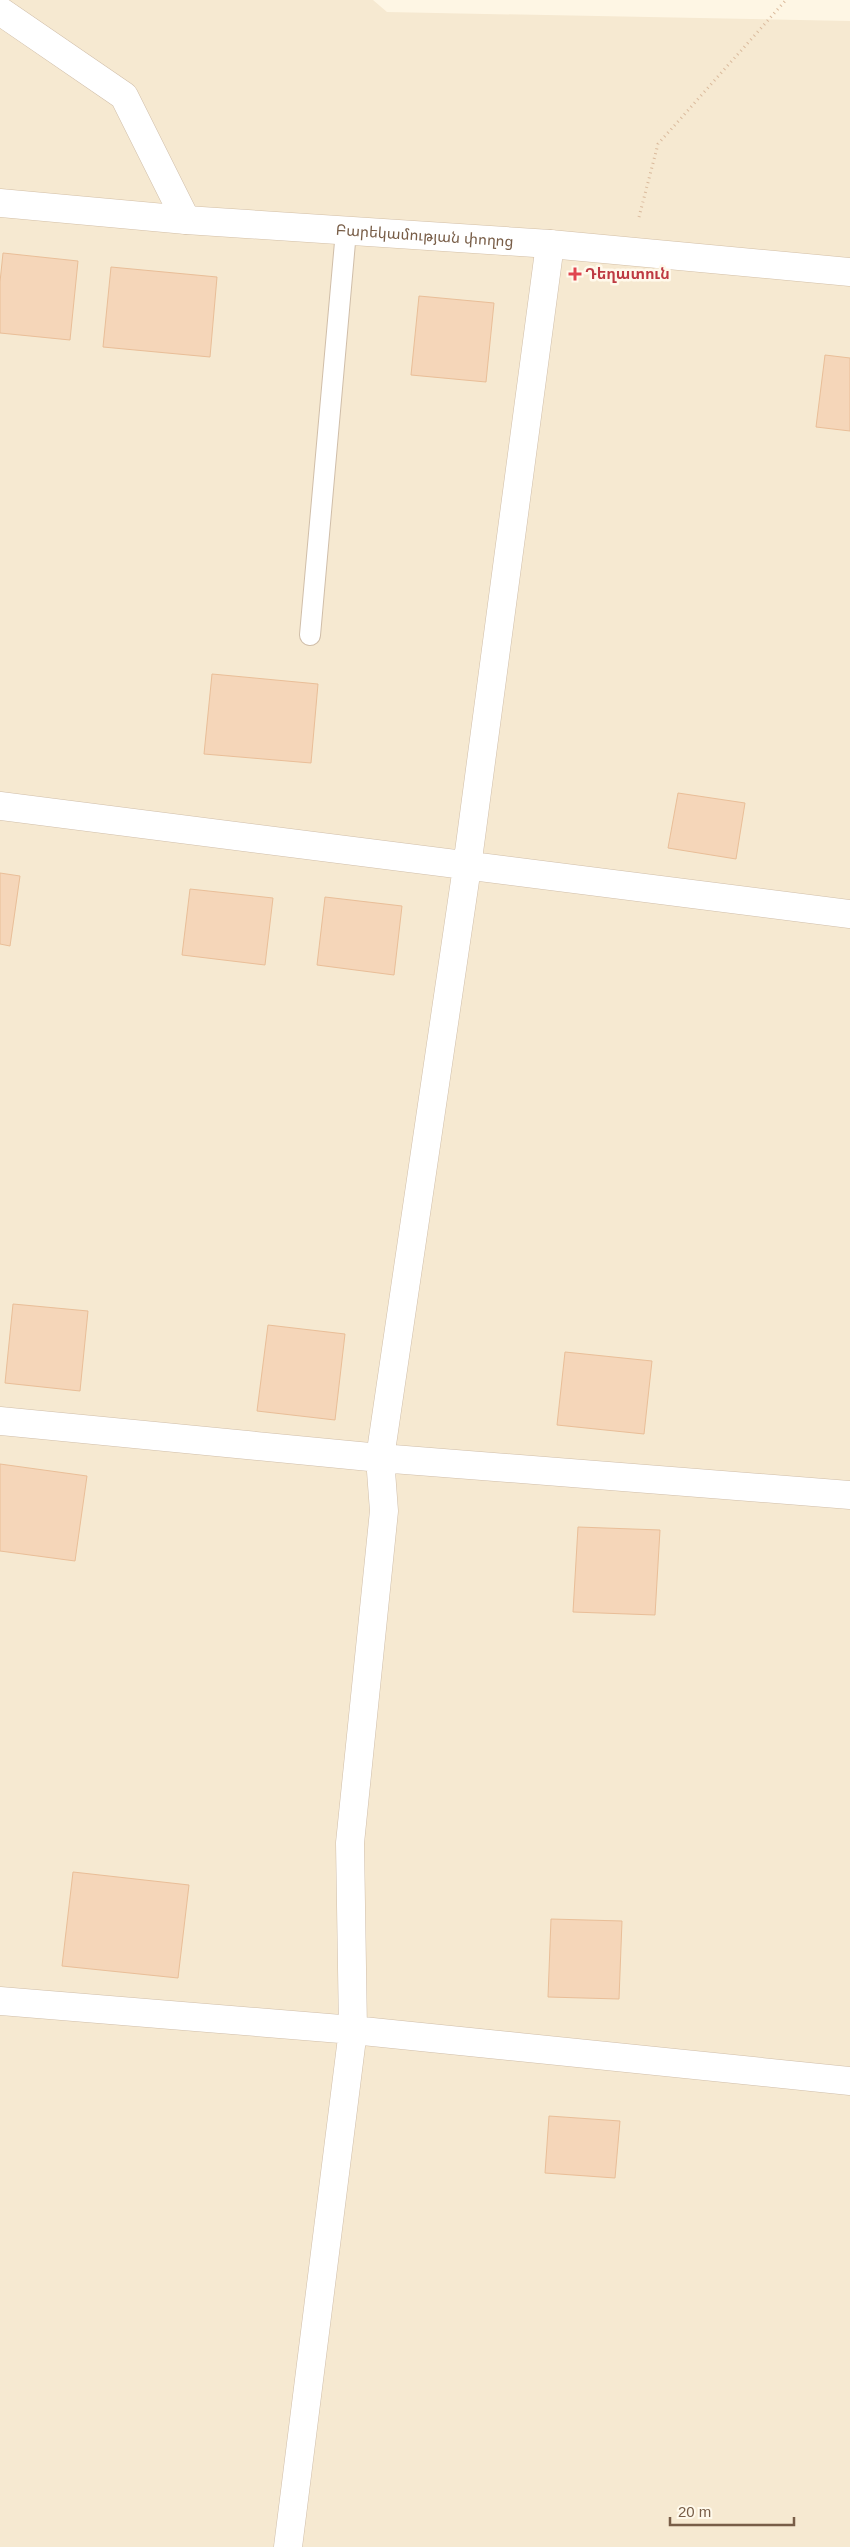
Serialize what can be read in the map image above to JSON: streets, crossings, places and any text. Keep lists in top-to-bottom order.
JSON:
{
  "streets": {
    "street": ["Բարեկամության փողոց"]
  },
  "places": {
    "health": ["Դեղատուն"]
  },
  "scale_bar": "20 m"
}
